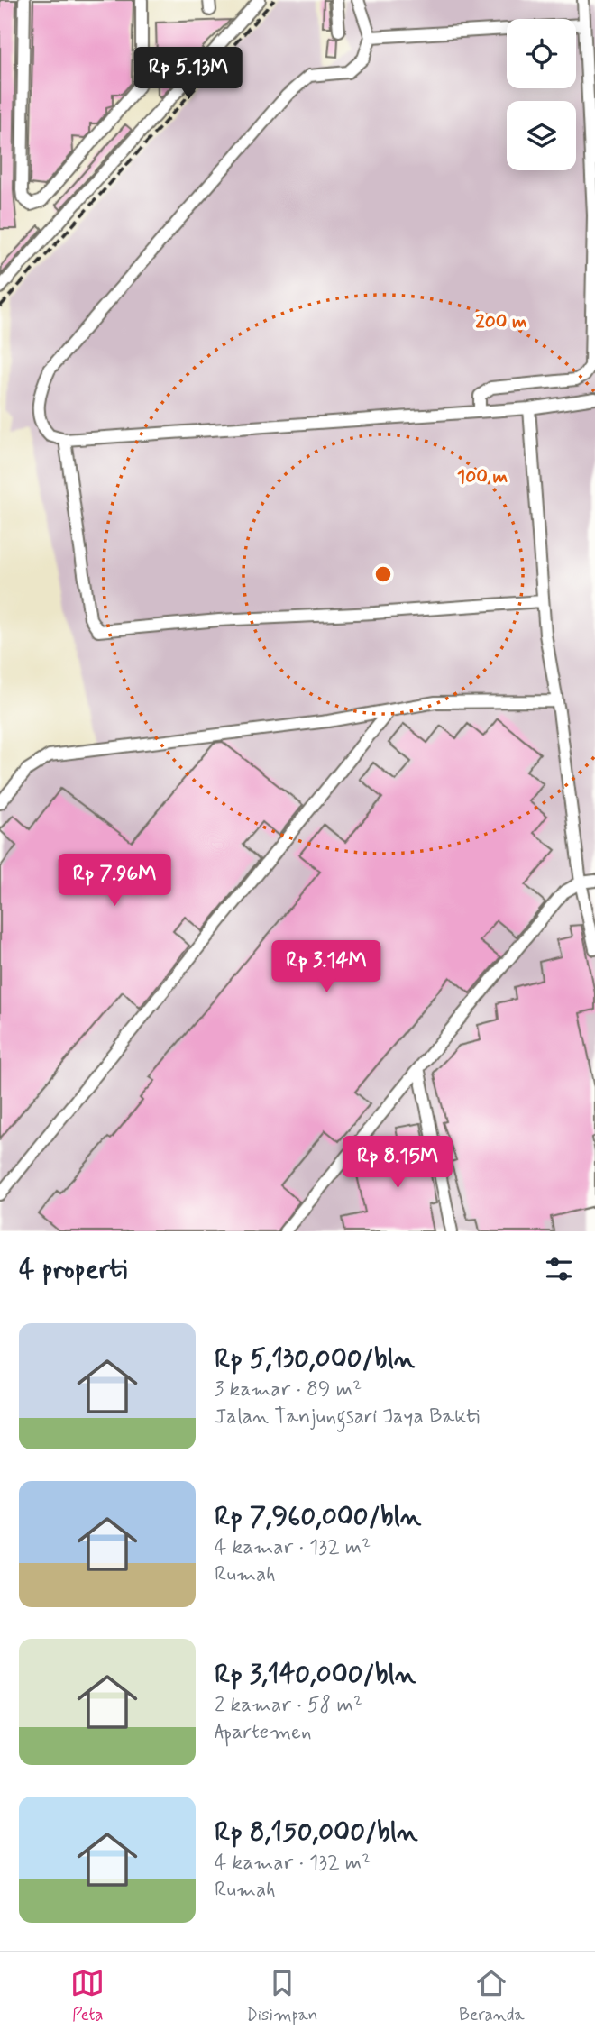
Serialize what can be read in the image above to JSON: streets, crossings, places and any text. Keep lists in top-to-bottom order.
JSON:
{
  "page": {
    "price": [
      "Rp 5.13M",
      "Rp 7.96M",
      "Rp 3.14M",
      "Rp 8.15M"
    ],
    "heading": "4 properti",
    "list": [
      {
        "name": "Rp 5,130,000/bln",
        "note": "3 kamar · 89 m² · Jalan Tanjungsari Jaya Bakti"
      },
      {
        "name": "Rp 7,960,000/bln",
        "note": "4 kamar · 132 m² · Rumah"
      },
      {
        "name": "Rp 3,140,000/bln",
        "note": "2 kamar · 58 m² · Apartemen"
      },
      {
        "name": "Rp 8,150,000/bln",
        "note": "4 kamar · 132 m² · Rumah"
      }
    ],
    "tabs": ["Peta", "Disimpan", "Beranda"]
  },
  "rings": ["200 m", "100 m"]
}
